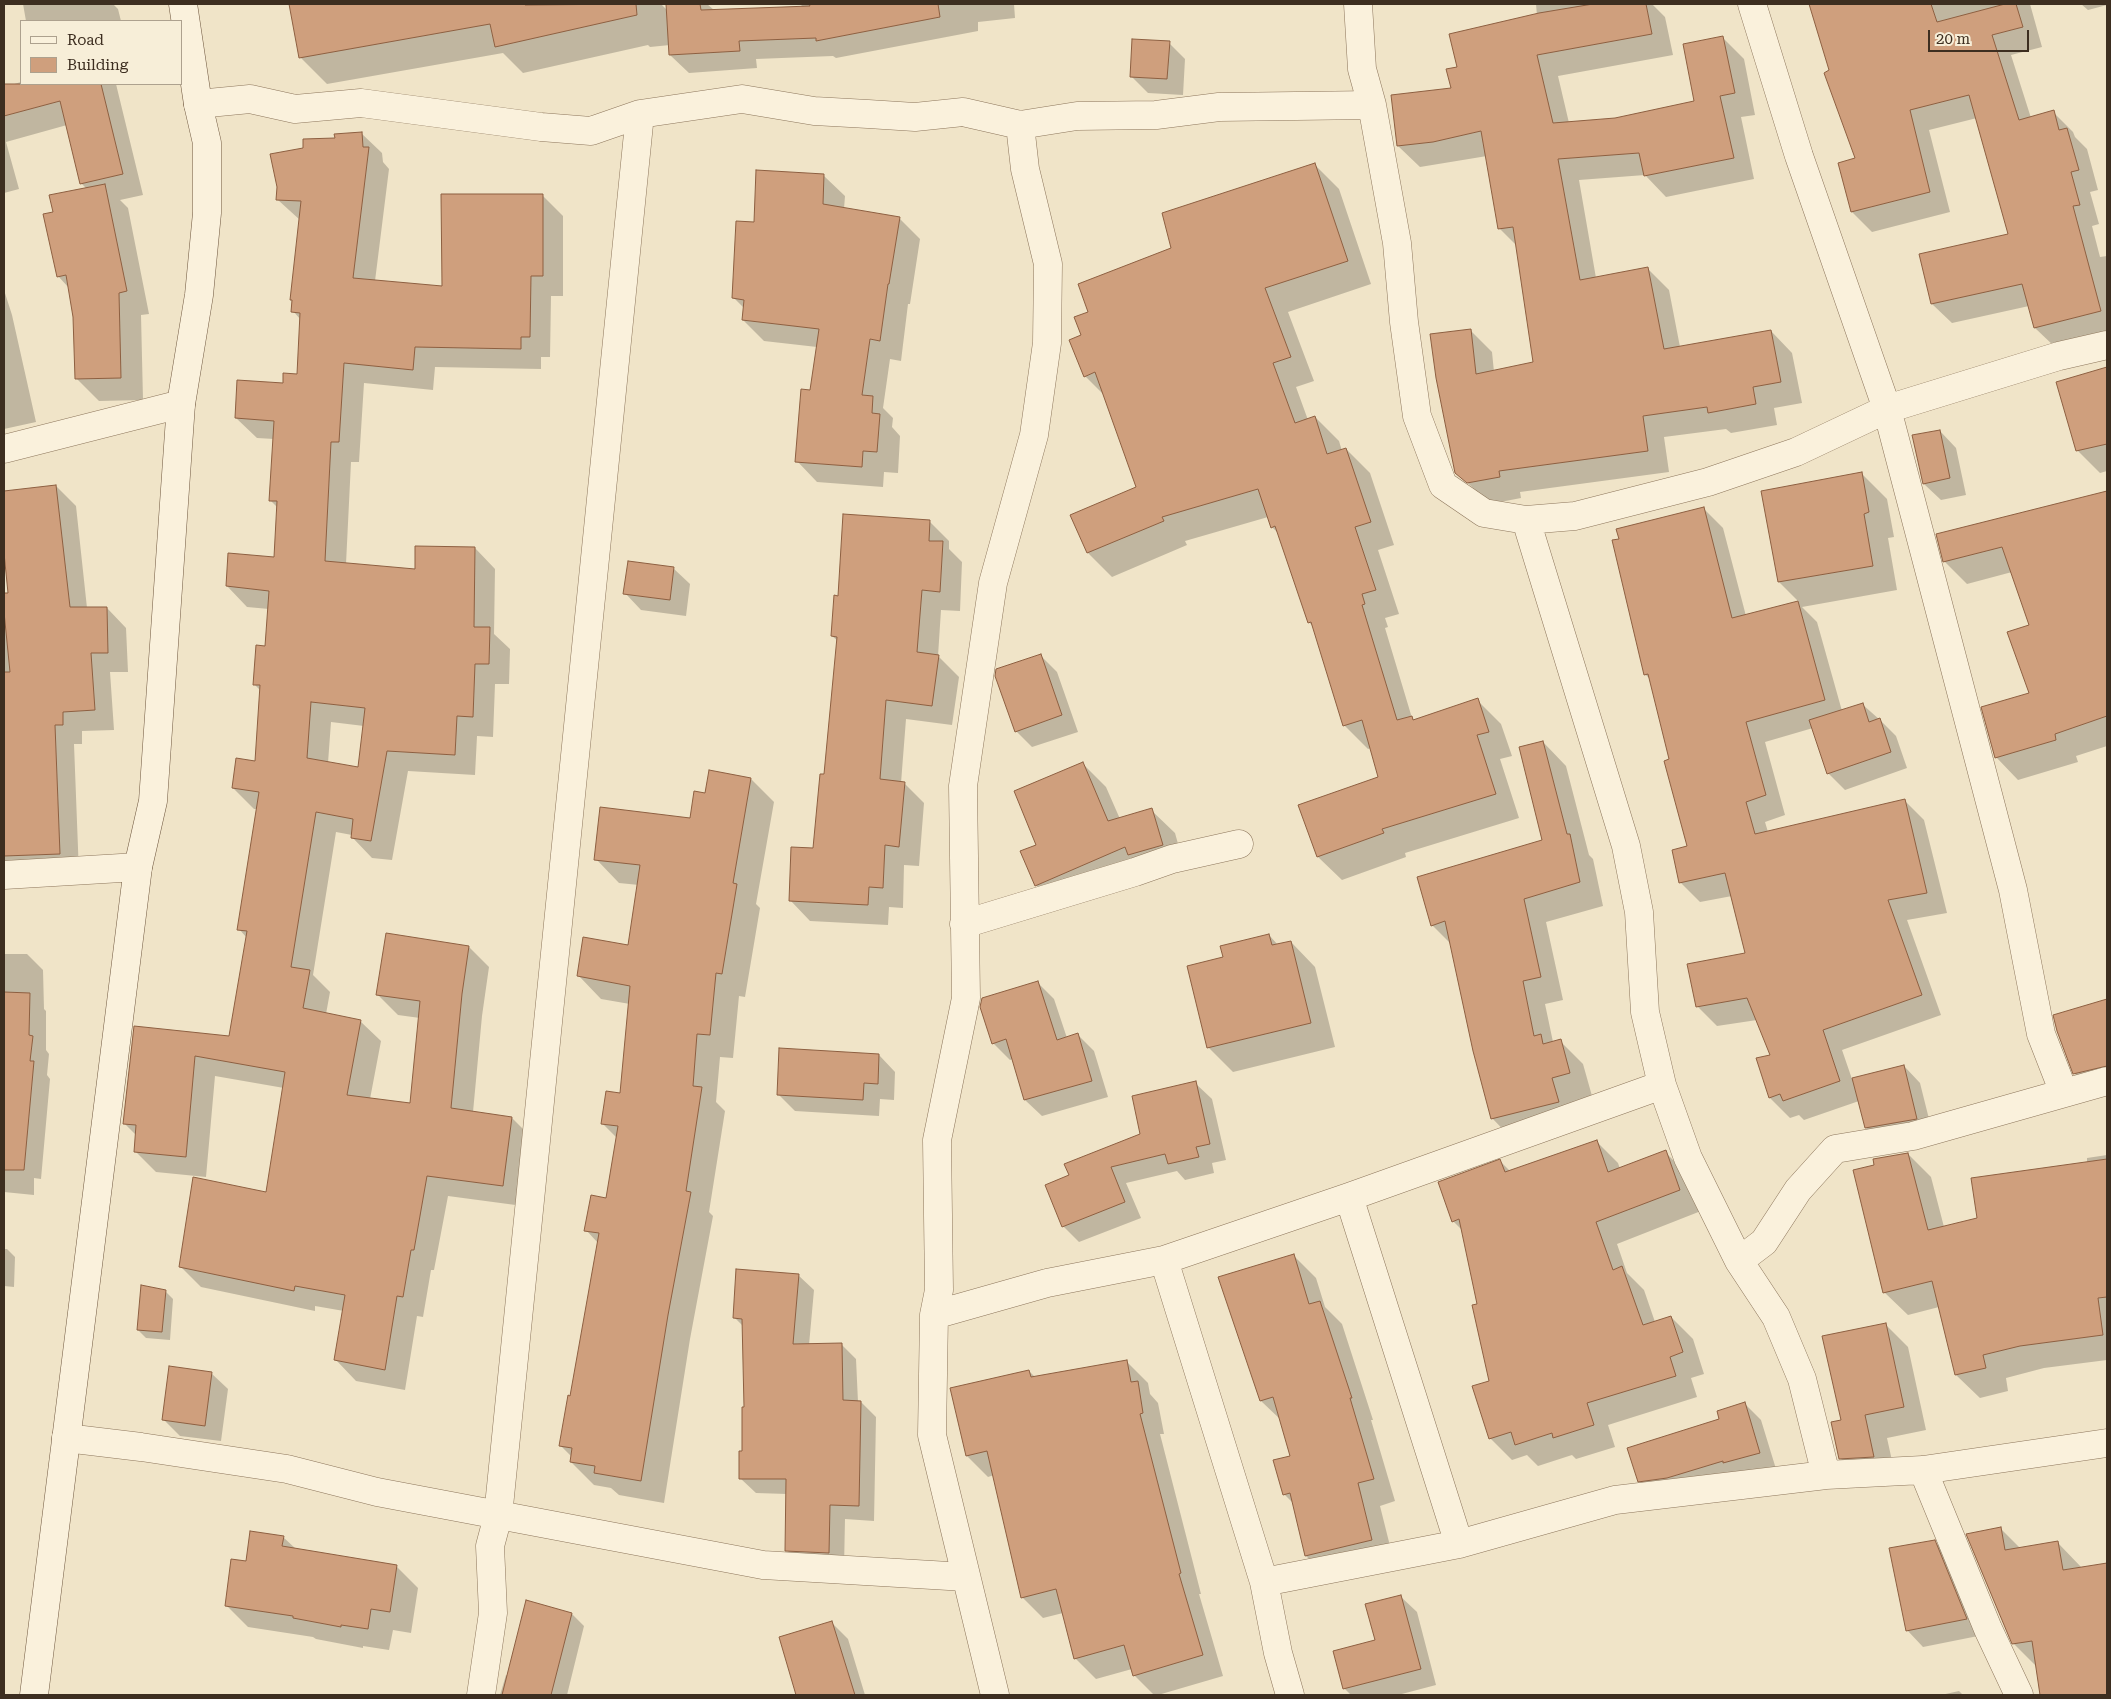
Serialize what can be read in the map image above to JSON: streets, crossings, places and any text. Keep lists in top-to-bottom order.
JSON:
{
  "legend": ["Road", "Building"],
  "scale_bar": "20 m"
}
